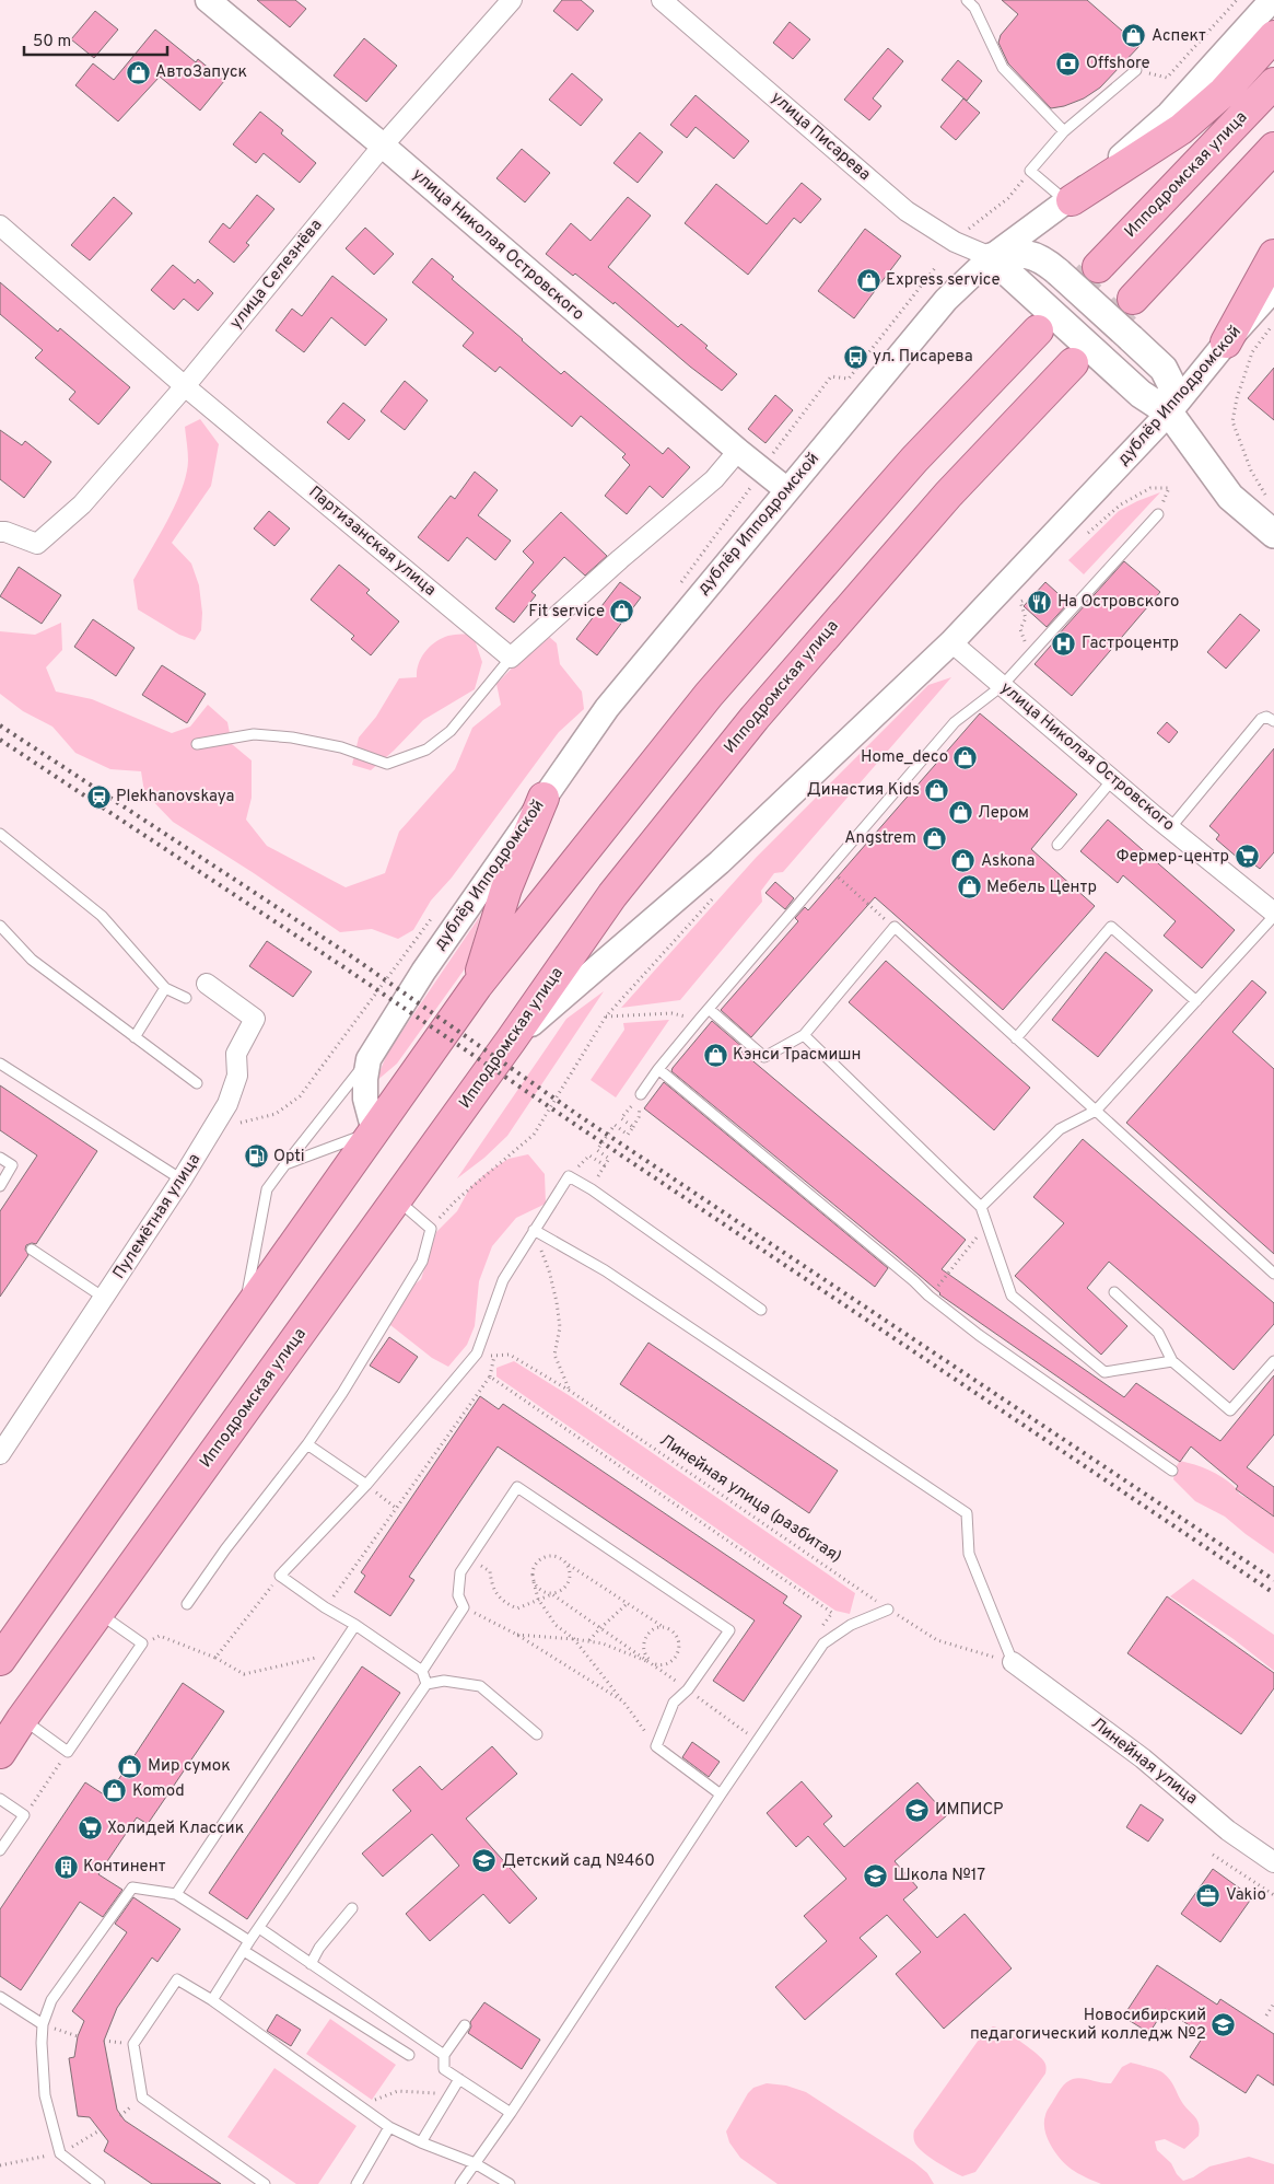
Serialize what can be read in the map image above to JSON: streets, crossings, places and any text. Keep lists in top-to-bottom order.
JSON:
{
  "streets": {
    "highway": ["Ипподромская улица"],
    "main road": ["улица Писарева"],
    "street": [
      "улица Николая Островского",
      "улица Селезнёва",
      "дублёр Ипподромской",
      "Партизанская улица",
      "Пулемётная улица",
      "Линейная улица"
    ],
    "path": ["Линейная улица (разбитая)"]
  },
  "crossings": [
    ["улица Писарева", "дублёр Ипподромской"],
    ["Ипподромская улица", "дублёр Ипподромской"],
    ["улица Николая Островского", "улица Селезнёва"],
    ["улица Николая Островского", "дублёр Ипподромской"],
    ["улица Селезнёва", "Партизанская улица"],
    ["Линейная улица (разбитая)", "Линейная улица"]
  ],
  "places": {
    "shop": [
      "Аспект",
      "АвтоЗапуск",
      "Express service",
      "Fit service",
      "Home_deco",
      "Династия Kids",
      "Лером",
      "Angstrem",
      "Askona",
      "Мебель Центр",
      "Кэнси Трасмишн",
      "Мир сумок",
      "Komod"
    ],
    "bank": ["Offshore"],
    "bus stop": ["ул. Писарева"],
    "restaurant": ["На Островского"],
    "hospital": ["Гастроцентр"],
    "station": ["Plekhanovskaya"],
    "supermarket": ["Фермер-центр", "Холидей Классик"],
    "fuel station": ["Opti"],
    "school or university": [
      "ИМПИСР",
      "Детский сад №460",
      "Школа №17",
      "Новосибирский педагогический колледж №2"
    ],
    "building": ["Континент"],
    "office": ["Vakio"]
  },
  "scale_bar": "50 m"
}
